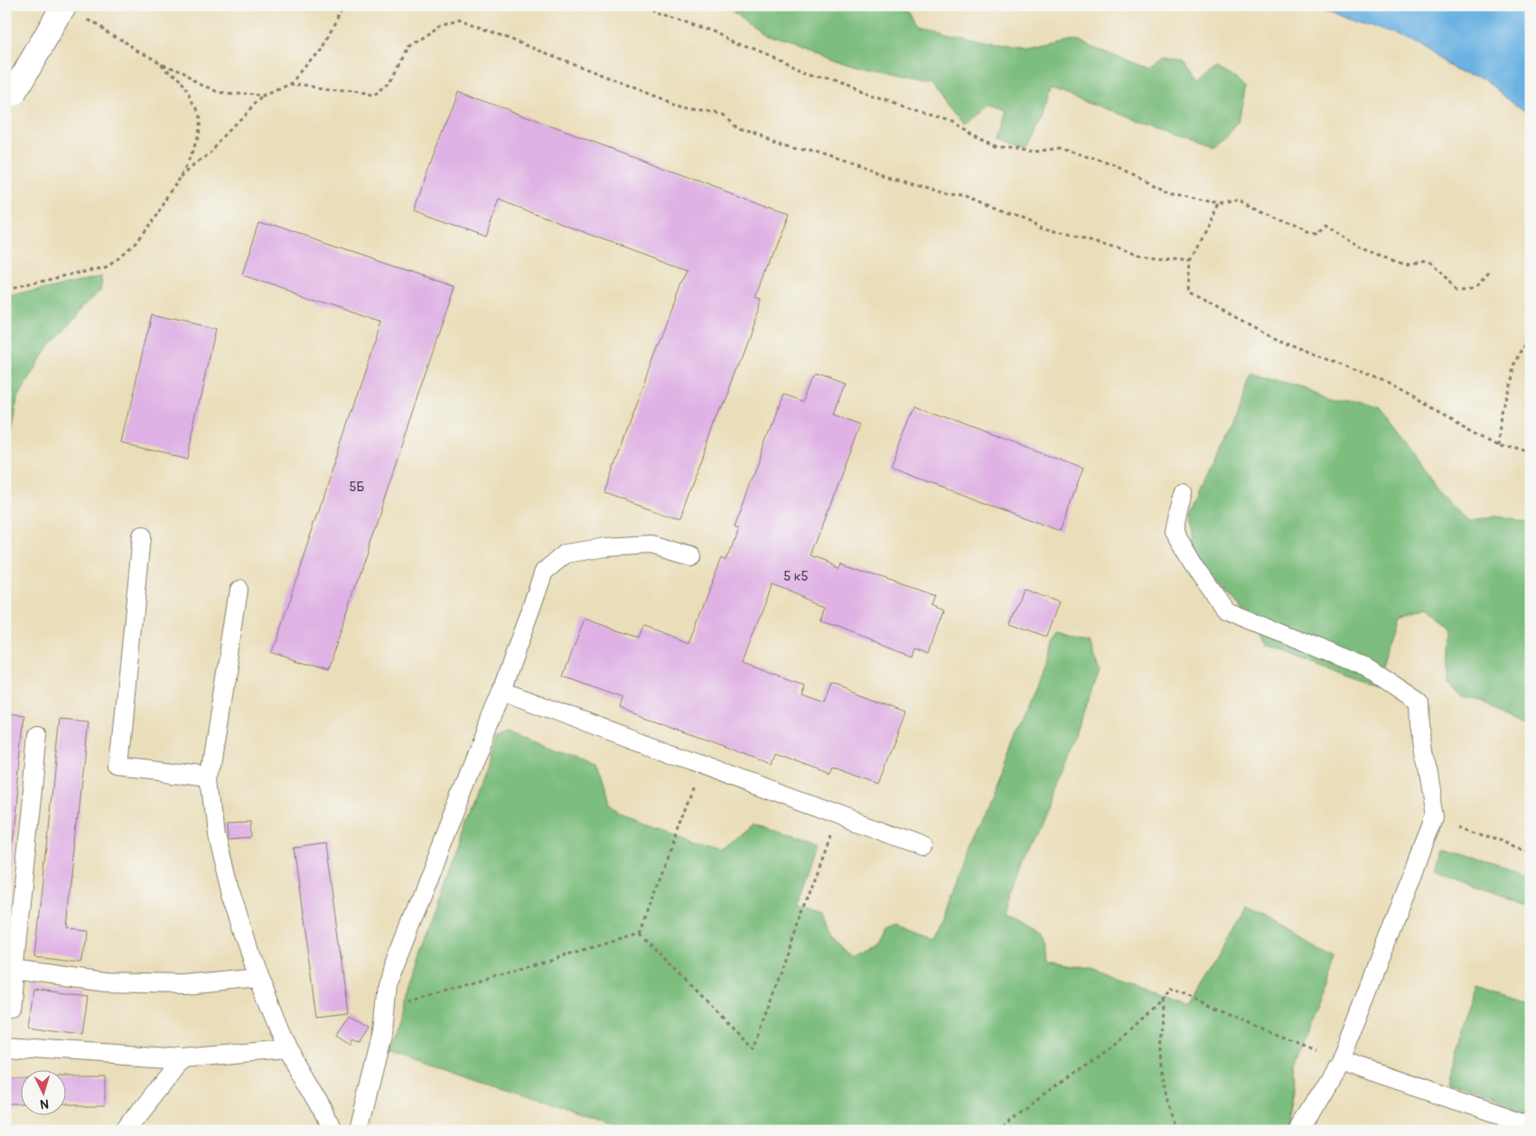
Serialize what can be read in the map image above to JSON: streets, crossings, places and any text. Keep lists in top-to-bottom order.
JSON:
{
  "house_numbers": ["5Б", "5 к5"],
  "north": "bottom"
}
